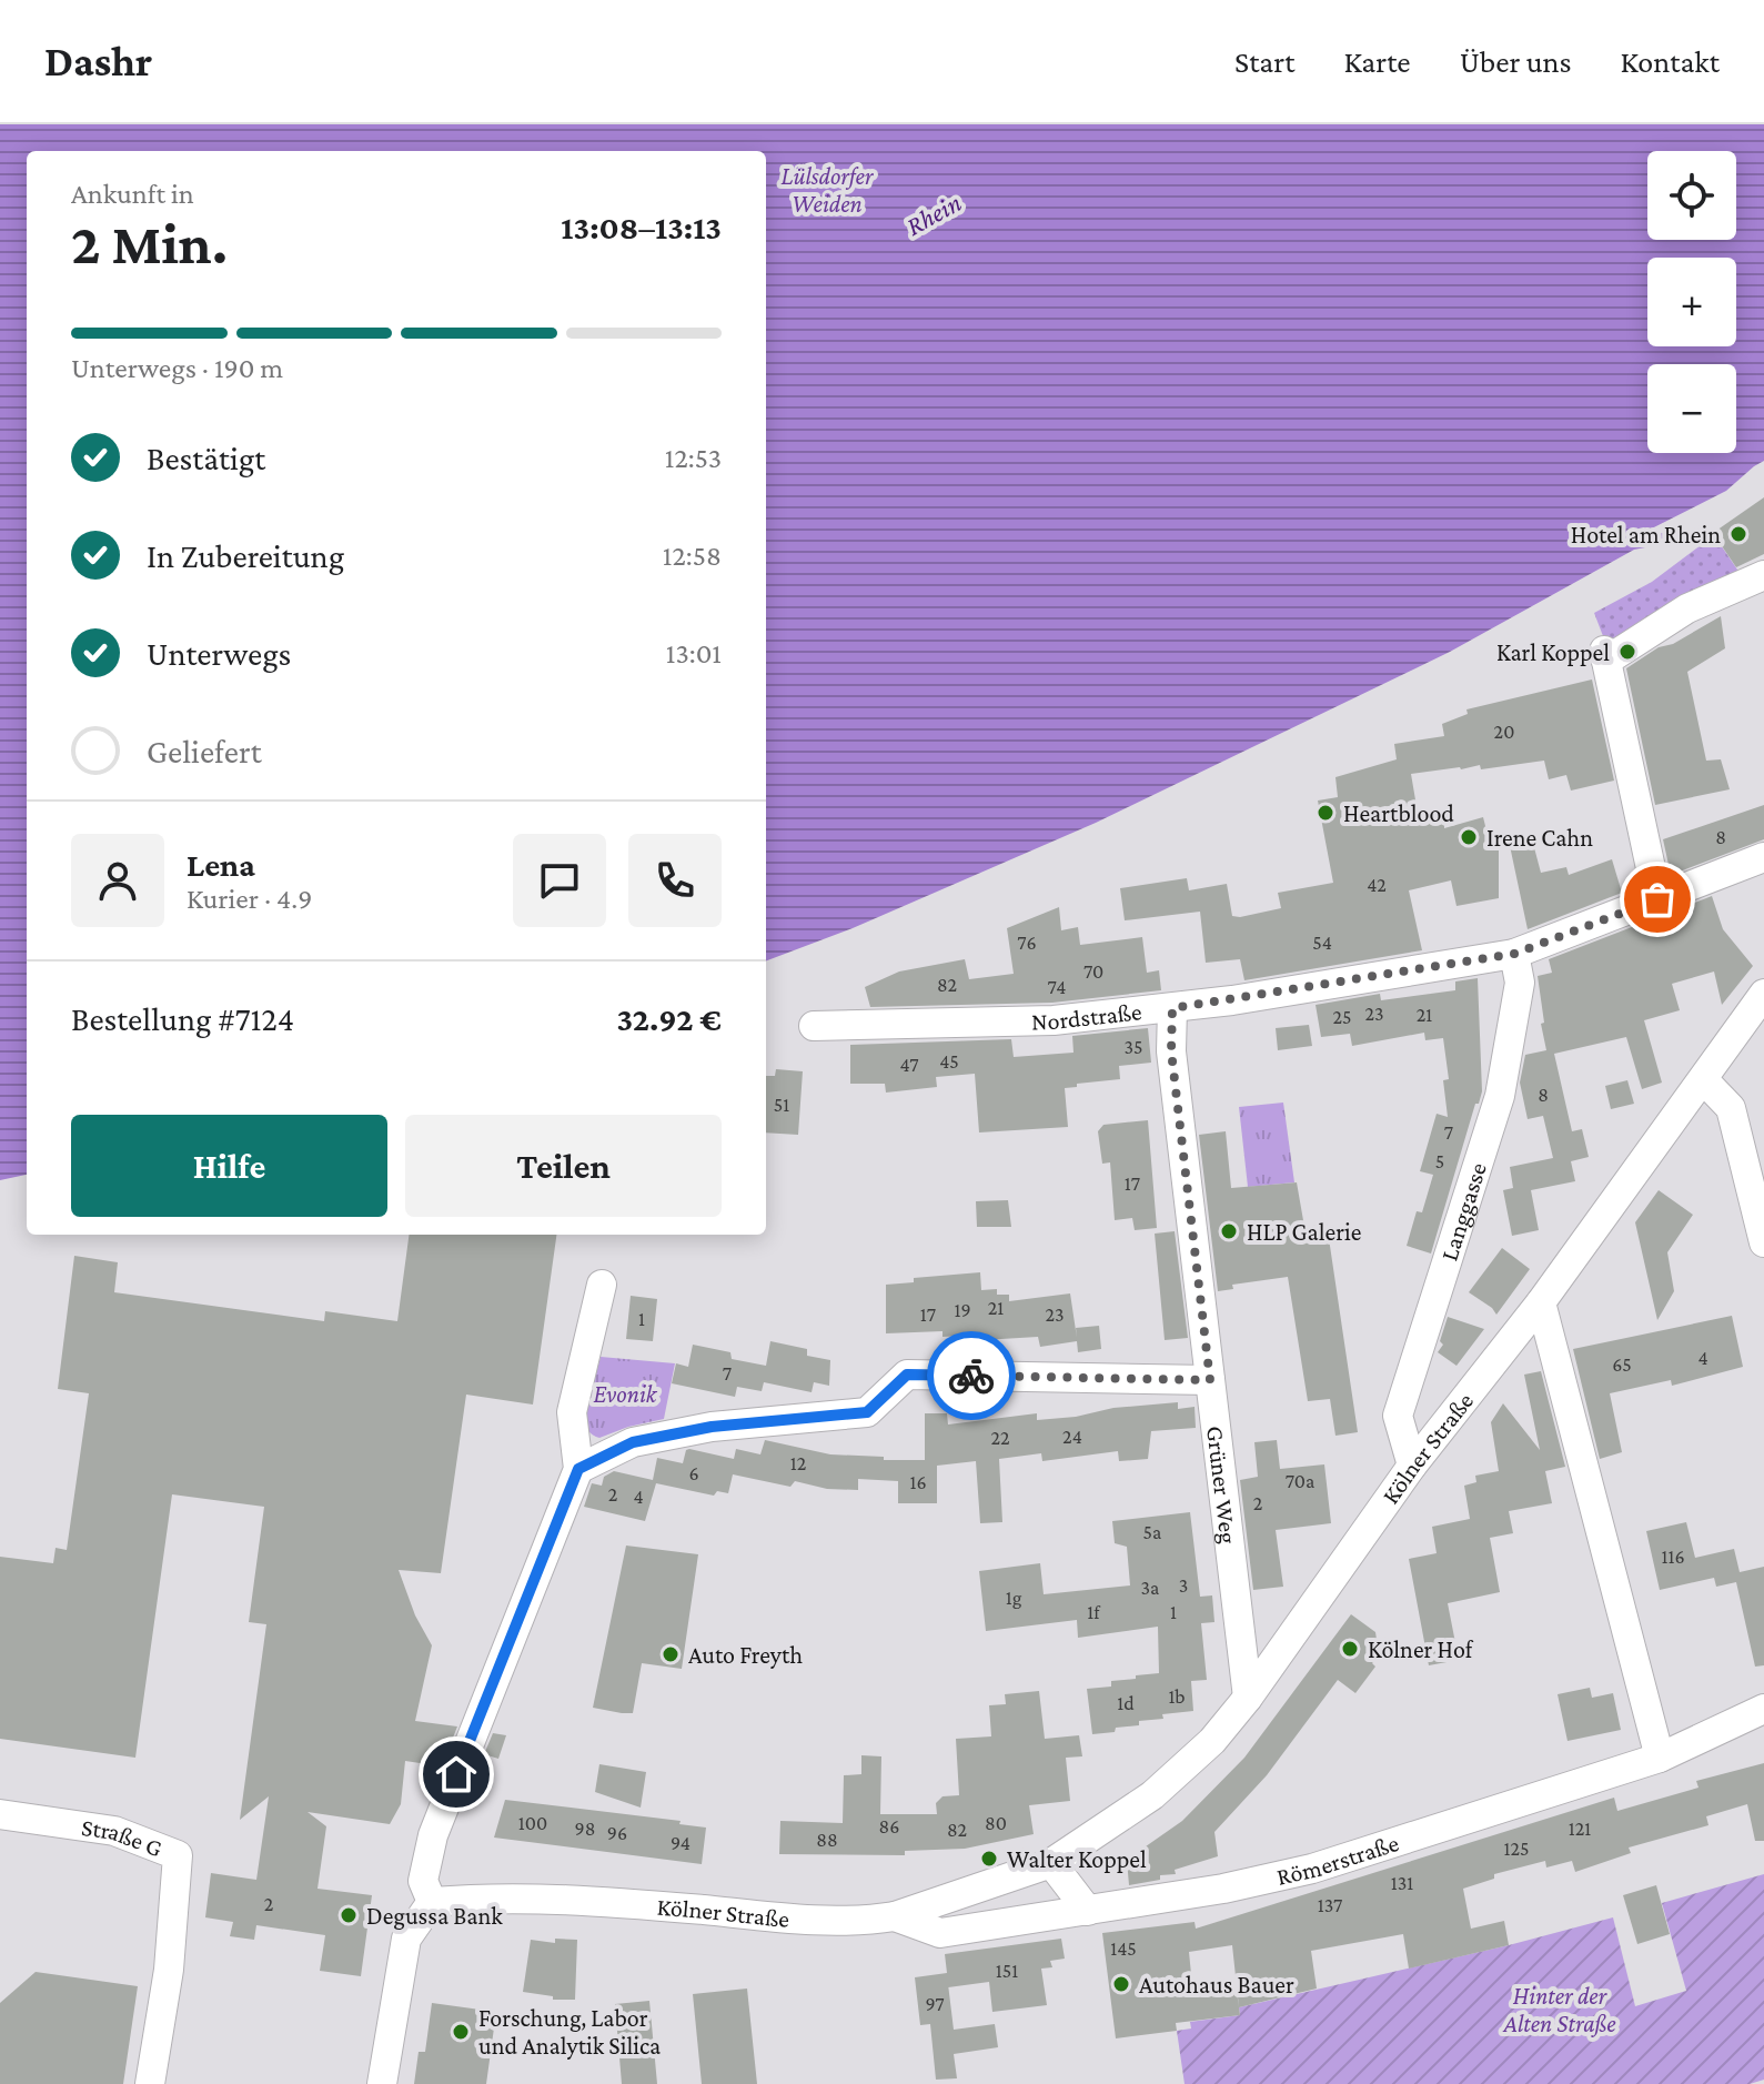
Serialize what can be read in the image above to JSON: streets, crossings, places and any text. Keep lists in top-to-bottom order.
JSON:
{
  "streets": {
    "street": [
      "Nordstraße",
      "Langgasse",
      "Kölner Straße",
      "Grüner Weg",
      "Straße G",
      "Römerstraße"
    ]
  },
  "crossings": [
    ["Nordstraße", "Langgasse"],
    ["Nordstraße", "Grüner Weg"],
    ["Langgasse", "Kölner Straße"],
    ["Kölner Straße", "Grüner Weg"],
    ["Kölner Straße", "Römerstraße"]
  ],
  "water": ["Rhein"],
  "parks": ["Lülsdorfer Weiden", "Evonik", "Hinter der Alten Straße"],
  "places": [
    "Hotel am Rhein",
    "Karl Koppel",
    "Heartblood",
    "Irene Cahn",
    "HLP Galerie",
    "Kölner Hof",
    "Auto Freyth",
    "Walter Koppel",
    "Degussa Bank",
    "Autohaus Bauer",
    "Forschung, Labor und Analytik Silica"
  ],
  "house_numbers": [
    "20",
    "8",
    "42",
    "76",
    "54",
    "70",
    "82",
    "74",
    "23",
    "21",
    "25",
    "35",
    "45",
    "47",
    "8",
    "51",
    "7",
    "5",
    "17",
    "21",
    "19",
    "17",
    "23",
    "1",
    "4",
    "65",
    "7",
    "24",
    "22",
    "12",
    "6",
    "70a",
    "16",
    "2",
    "4",
    "2",
    "5a",
    "116",
    "3",
    "3a",
    "1g",
    "1f",
    "1",
    "1b",
    "1d",
    "100",
    "80",
    "86",
    "98",
    "121",
    "82",
    "96",
    "88",
    "94",
    "125",
    "131",
    "2",
    "137",
    "145",
    "151",
    "97"
  ],
  "page": {
    "header": "Dashr",
    "nav": [
      "Start",
      "Karte",
      "Über uns",
      "Kontakt"
    ],
    "map_buttons": ["+", "−"],
    "heading": ["2 Min.", "Ankunft in", "13:08–13:13"],
    "panel": [
      "Lena",
      "Kurier · 4.9",
      "Bestellung #7124",
      "32.92 €"
    ],
    "bar": "Unterwegs · 190 m",
    "list": [
      ["Bestätigt", "12:53"],
      ["In Zubereitung", "12:58"],
      ["Unterwegs", "13:01"],
      "Geliefert"
    ],
    "buttons": ["Hilfe", "Teilen"]
  }
}
